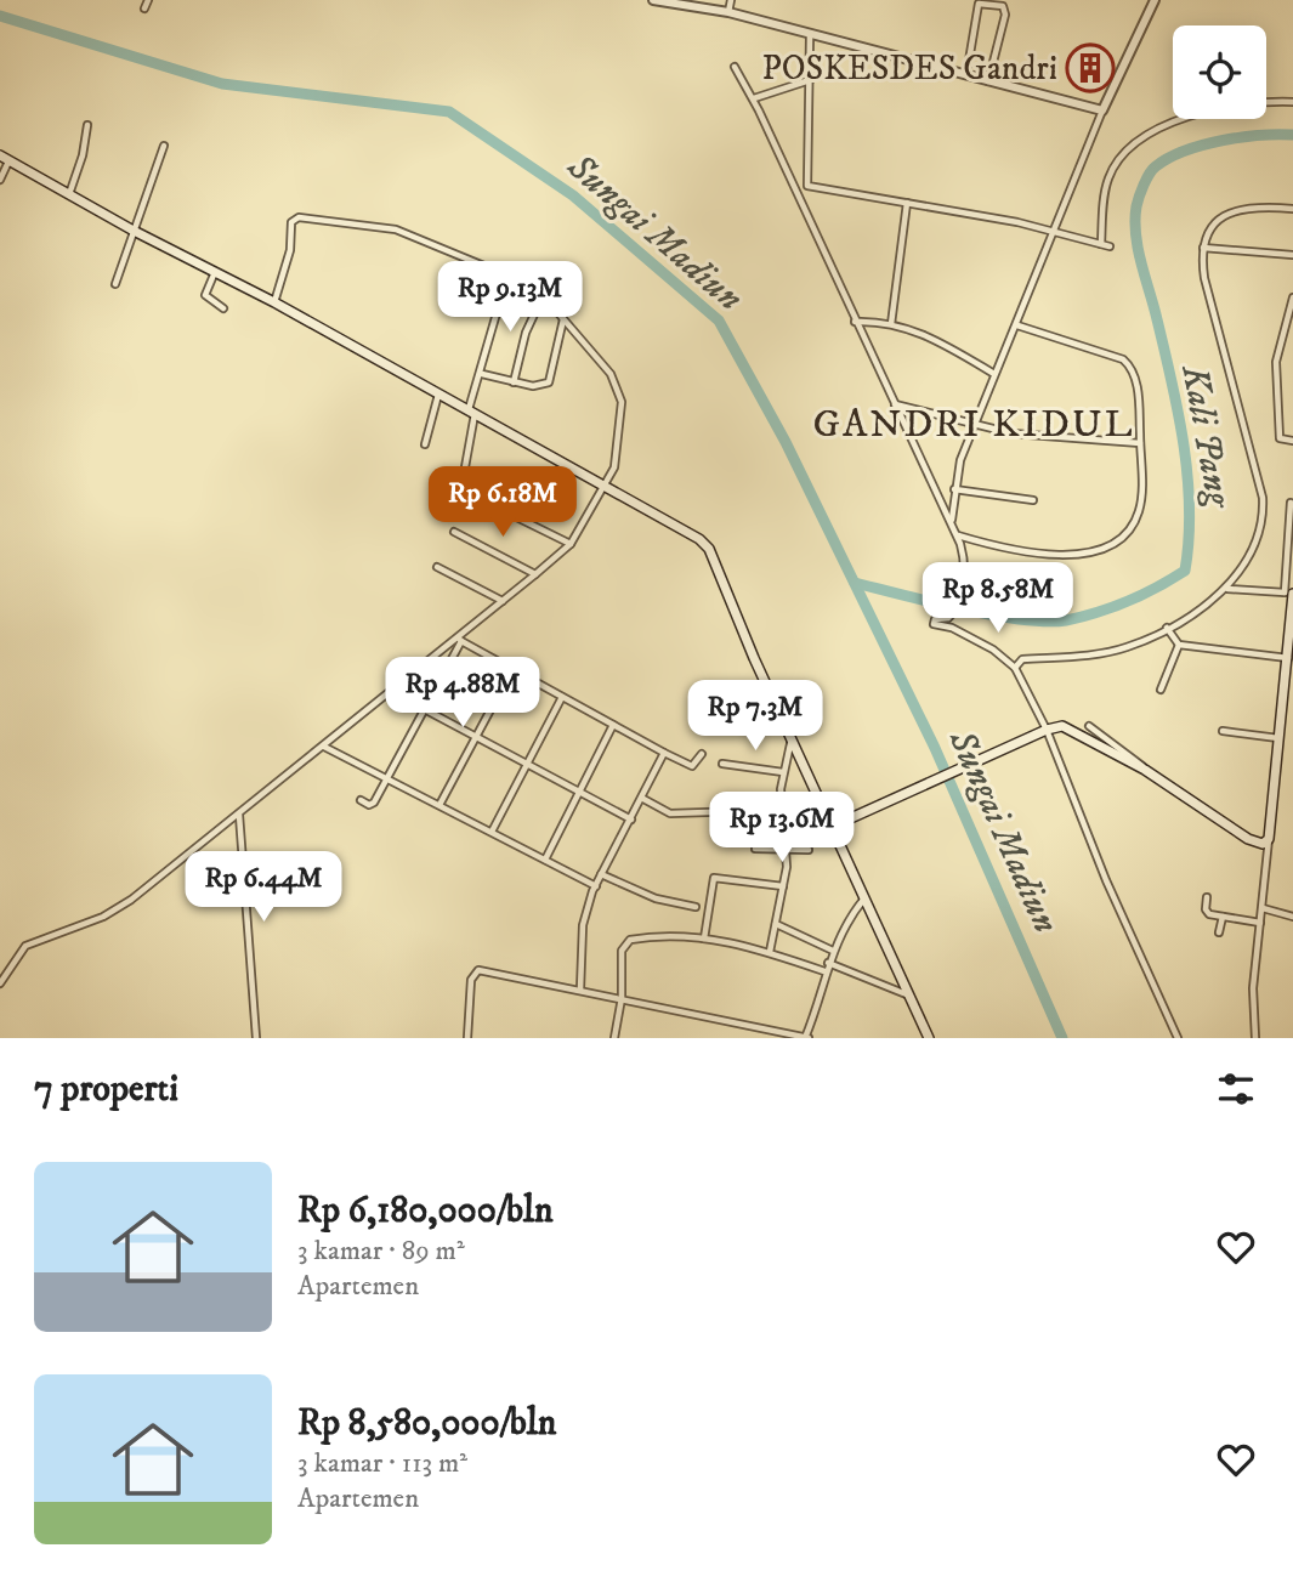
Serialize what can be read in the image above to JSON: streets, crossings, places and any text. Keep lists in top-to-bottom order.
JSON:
{
  "districts": ["GANDRI KIDUL"],
  "water": ["Sungai Madiun", "Kali Pang"],
  "places": {
    "building": ["POSKESDES Gandri"]
  },
  "page": {
    "price": [
      "Rp 9.13M",
      "Rp 6.18M",
      "Rp 8.58M",
      "Rp 4.88M",
      "Rp 7.3M",
      "Rp 13.6M",
      "Rp 6.44M"
    ],
    "heading": "7 properti",
    "list": [
      {
        "name": "Rp 6,180,000/bln",
        "note": "3 kamar · 89 m² · Apartemen"
      },
      {
        "name": "Rp 8,580,000/bln",
        "note": "3 kamar · 113 m² · Apartemen"
      }
    ]
  }
}
